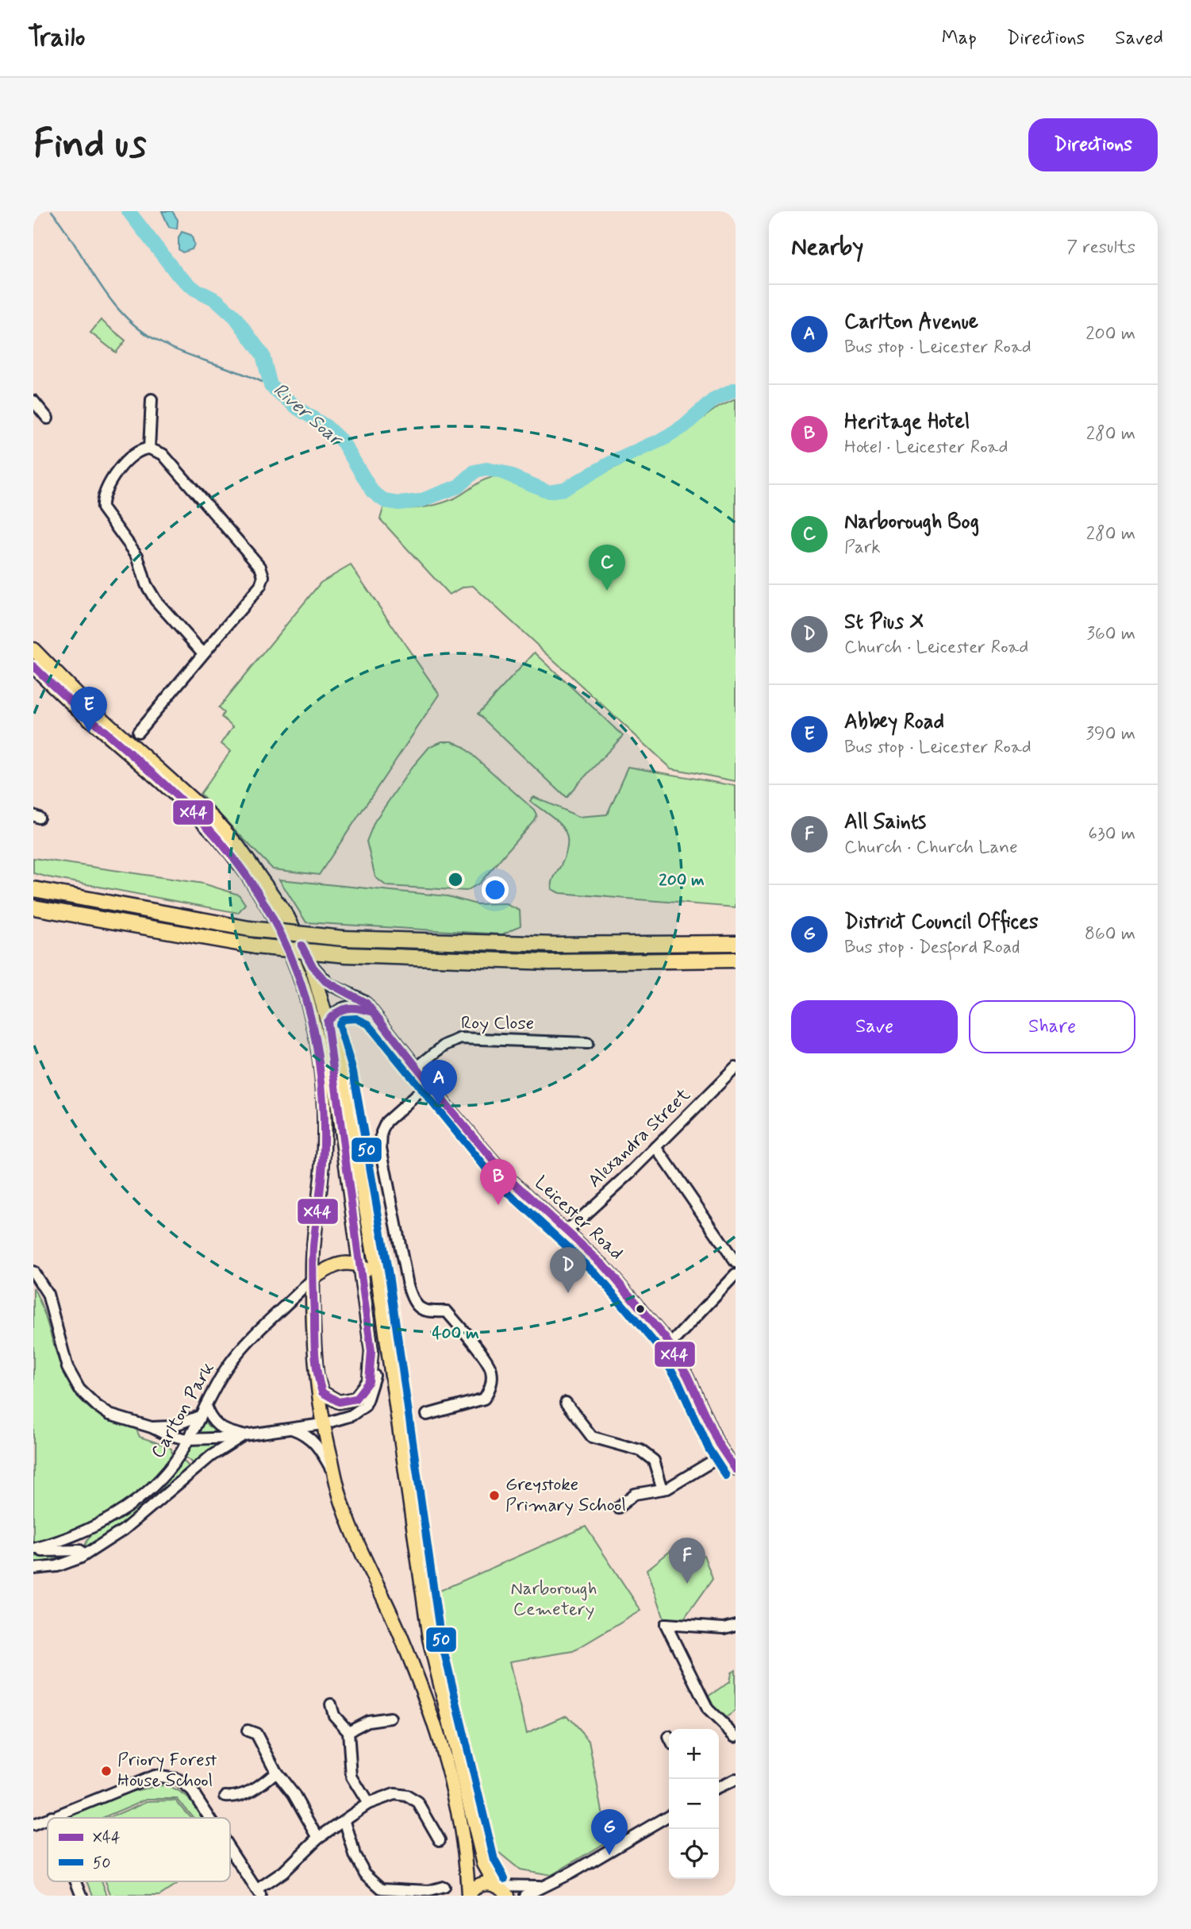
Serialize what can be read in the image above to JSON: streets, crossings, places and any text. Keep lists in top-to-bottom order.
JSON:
{
  "streets": {
    "street": [
      "Roy Close",
      "Alexandra Street",
      "Leicester Road",
      "Carlton Park"
    ]
  },
  "crossings": [
    ["Roy Close", "Leicester Road"],
    ["Alexandra Street", "Leicester Road"]
  ],
  "water": ["River Soar"],
  "parks": ["Narborough Cemetery"],
  "places": ["Greystoke Primary School", "Priory Forest House School"],
  "lines": ["transit line X44", "transit line 50"],
  "legend": ["X44", "50"],
  "page": {
    "header": "Trailo",
    "nav": ["Map", "Directions", "Saved"],
    "buttons": [
      "Directions",
      ["Save", "Share"]
    ],
    "title": "Find us",
    "heading": ["Nearby", "7 results"],
    "list": [
      {
        "mark": "A",
        "name": "Carlton Avenue",
        "note": "Bus stop · Leicester Road",
        "value": "200 m"
      },
      {
        "mark": "B",
        "name": "Heritage Hotel",
        "note": "Hotel · Leicester Road",
        "value": "280 m"
      },
      {
        "mark": "C",
        "name": "Narborough Bog",
        "note": "Park",
        "value": "280 m"
      },
      {
        "mark": "D",
        "name": "St Pius X",
        "note": "Church · Leicester Road",
        "value": "360 m"
      },
      {
        "mark": "E",
        "name": "Abbey Road",
        "note": "Bus stop · Leicester Road",
        "value": "390 m"
      },
      {
        "mark": "F",
        "name": "All Saints",
        "note": "Church · Church Lane",
        "value": "630 m"
      },
      {
        "mark": "G",
        "name": "District Council Offices",
        "note": "Bus stop · Desford Road",
        "value": "860 m"
      }
    ],
    "pins": [
      "C",
      "E",
      "A",
      "B",
      "D",
      "F",
      "G"
    ],
    "map_buttons": ["+", "−"]
  },
  "rings": ["200 m", "400 m"]
}
